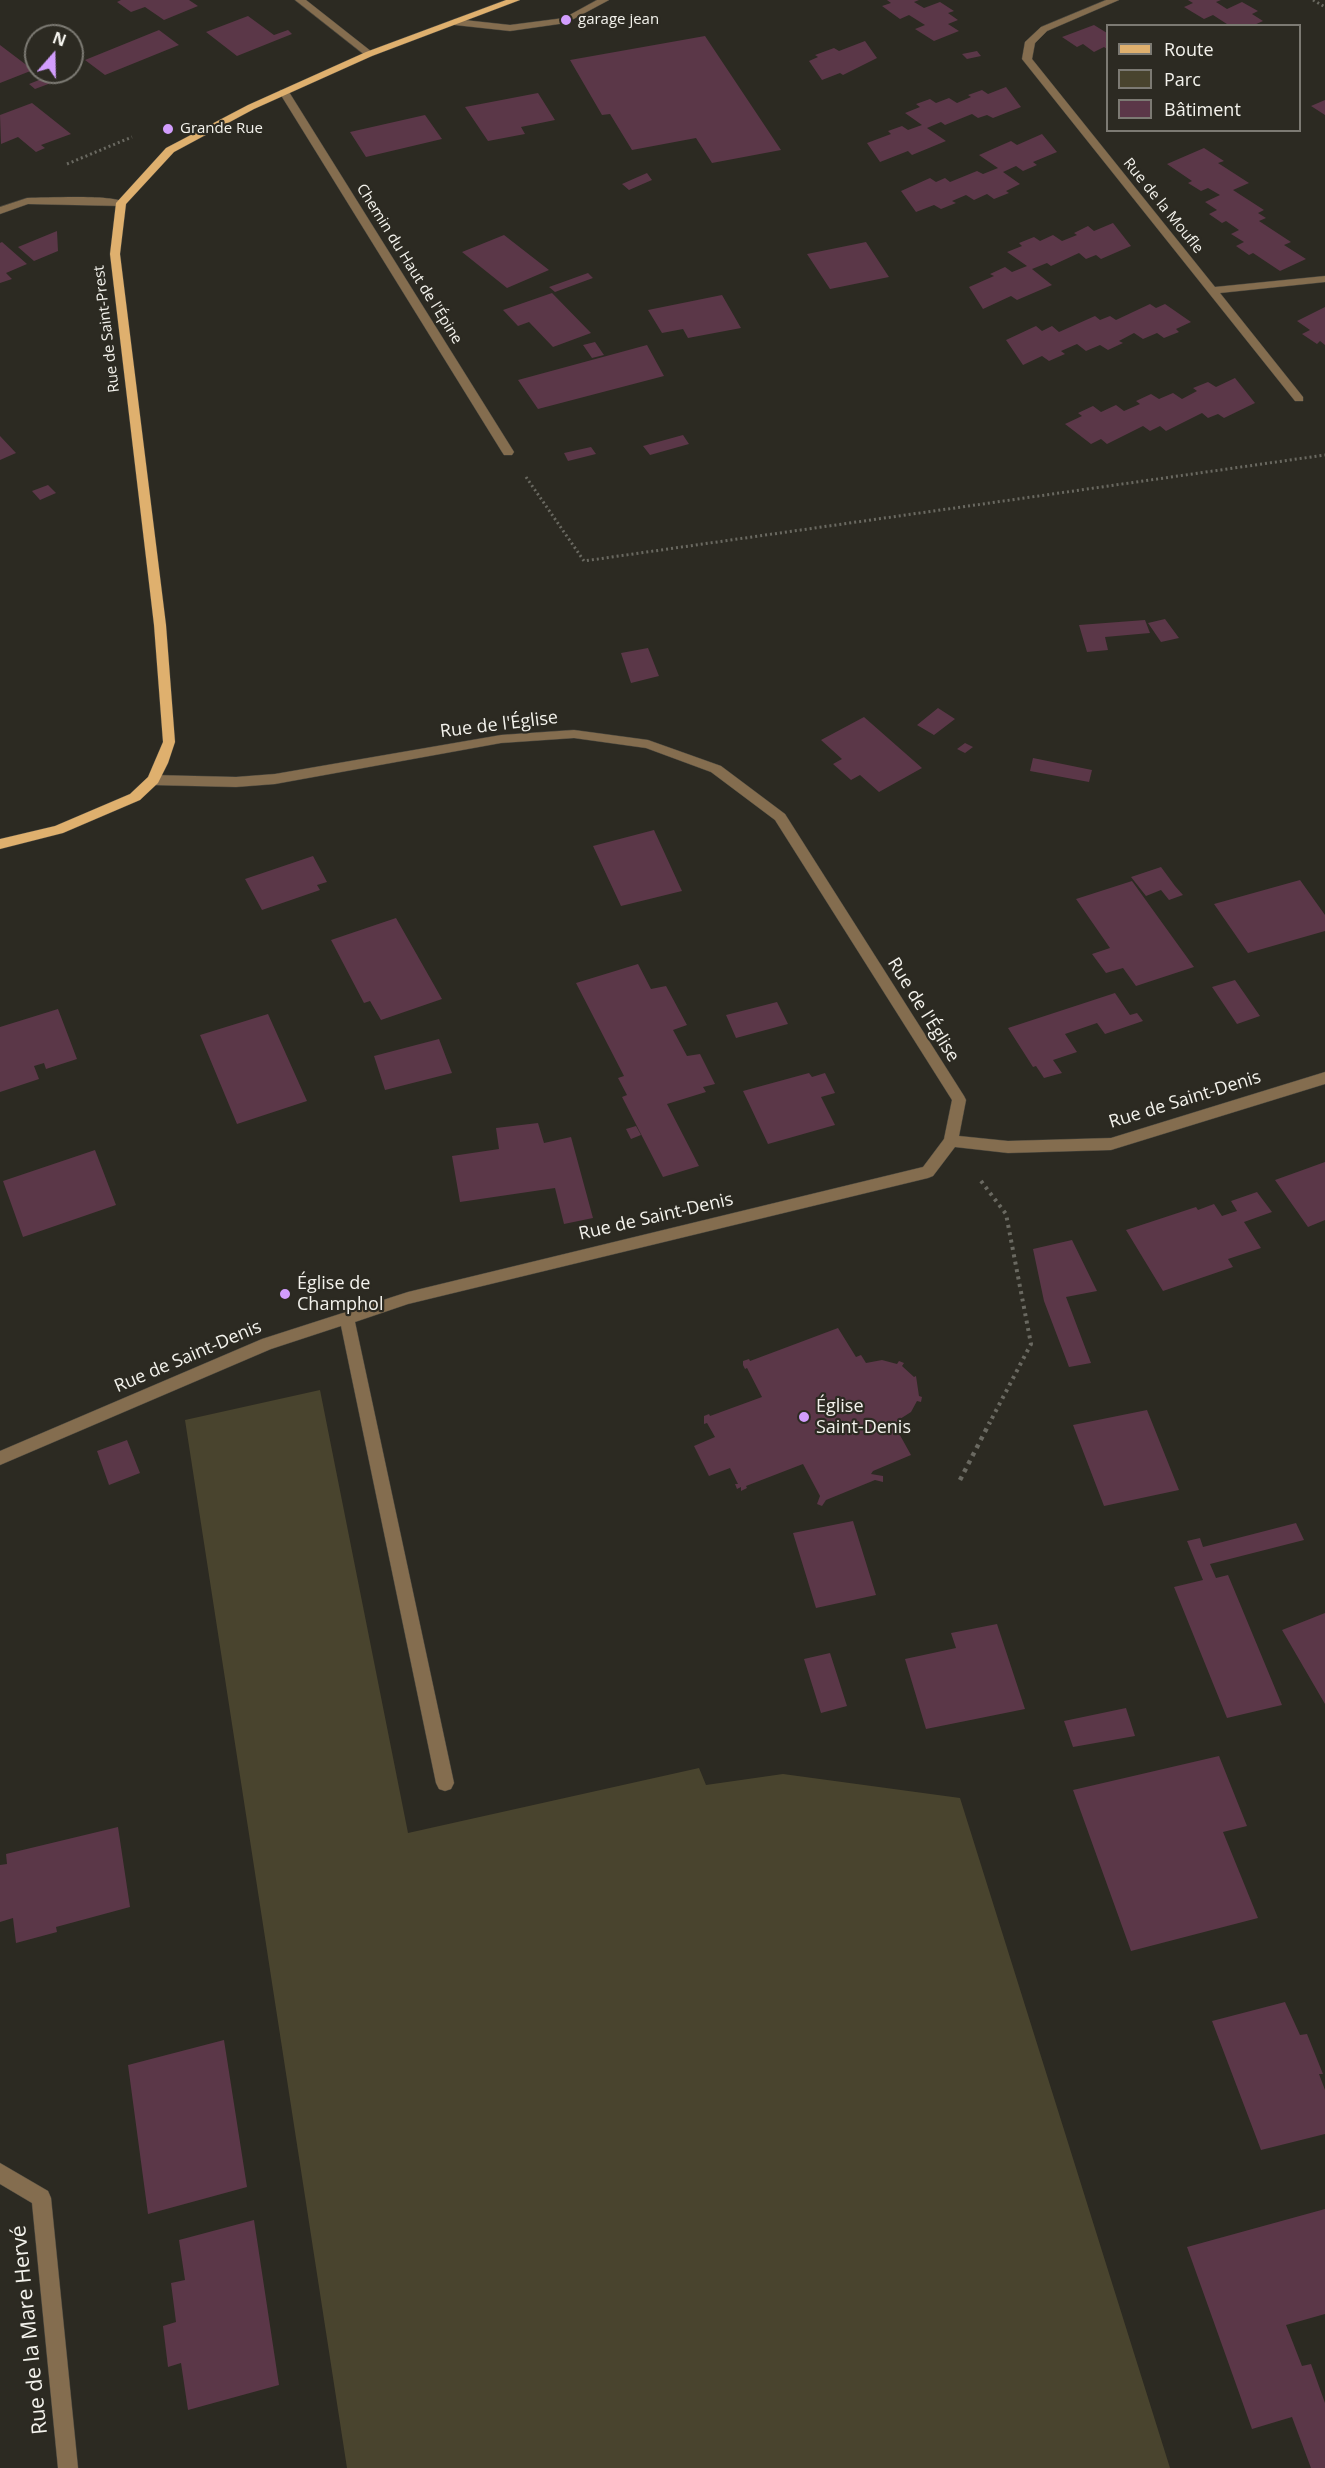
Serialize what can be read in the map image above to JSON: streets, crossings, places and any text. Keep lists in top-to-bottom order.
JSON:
{
  "streets": {
    "main road": ["Rue de Saint-Prest"],
    "street": [
      "Rue de la Moufle",
      "Chemin du Haut de l'Épine",
      "Rue de l'Église",
      "Rue de Saint-Denis",
      "Rue de la Mare Hervé"
    ]
  },
  "crossings": [
    ["Rue de Saint-Prest", "Rue de l'Église"],
    ["Rue de l'Église", "Rue de Saint-Denis"]
  ],
  "places": [
    "garage jean",
    "Grande Rue",
    "Église de Champhol",
    "Église Saint-Denis"
  ],
  "legend": ["Route", "Parc", "Bâtiment"],
  "north": "top"
}
